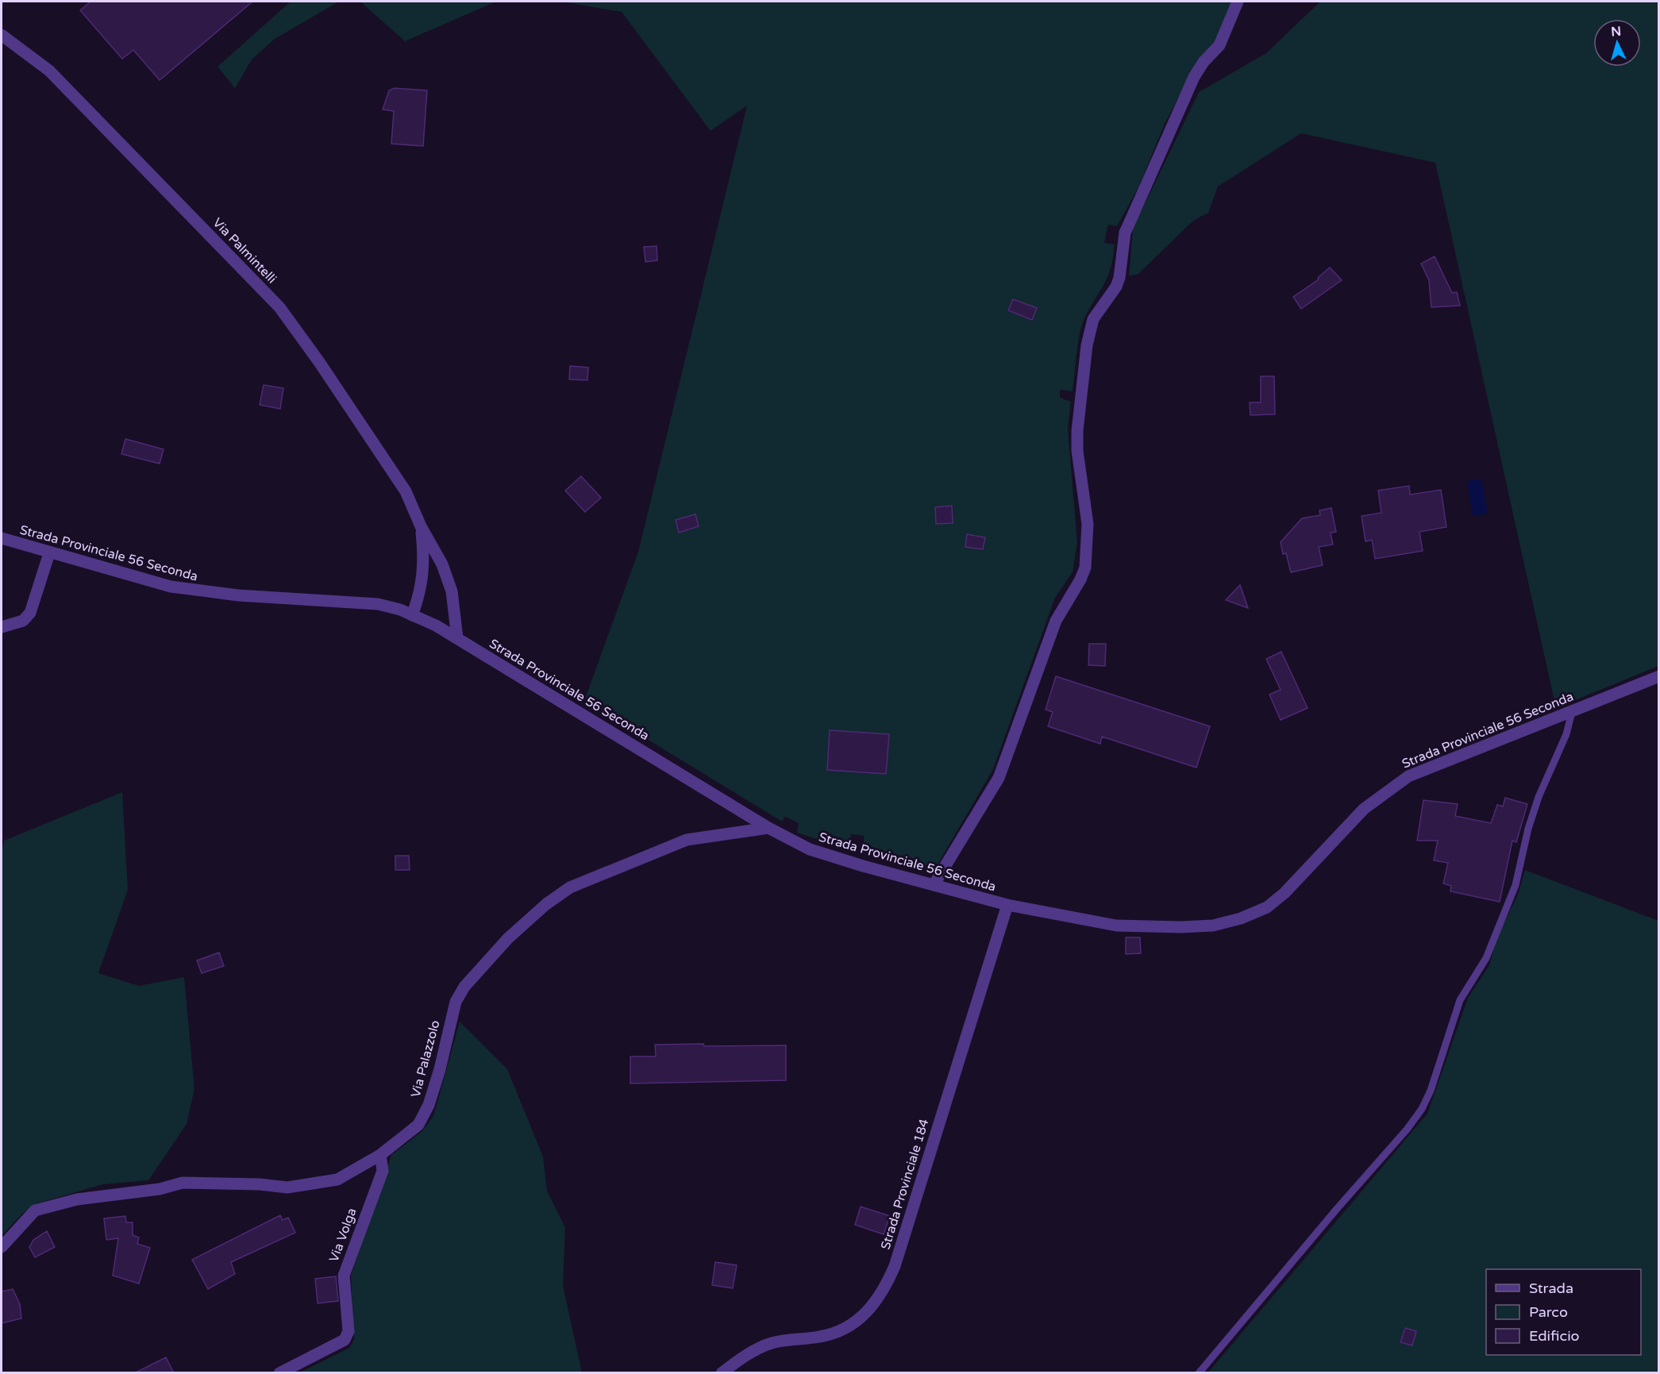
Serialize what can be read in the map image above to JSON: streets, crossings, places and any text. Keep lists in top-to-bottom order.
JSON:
{
  "streets": {
    "street": [
      "Via Palmintelli",
      "Strada Provinciale 56 Seconda",
      "Via Palazzolo",
      "Strada Provinciale 184",
      "Via Volga"
    ]
  },
  "crossings": [
    ["Strada Provinciale 56 Seconda", "Via Palazzolo"],
    ["Strada Provinciale 56 Seconda", "Strada Provinciale 184"],
    ["Via Palazzolo", "Via Volga"]
  ],
  "legend": ["Strada", "Parco", "Edificio"],
  "north": "top"
}
